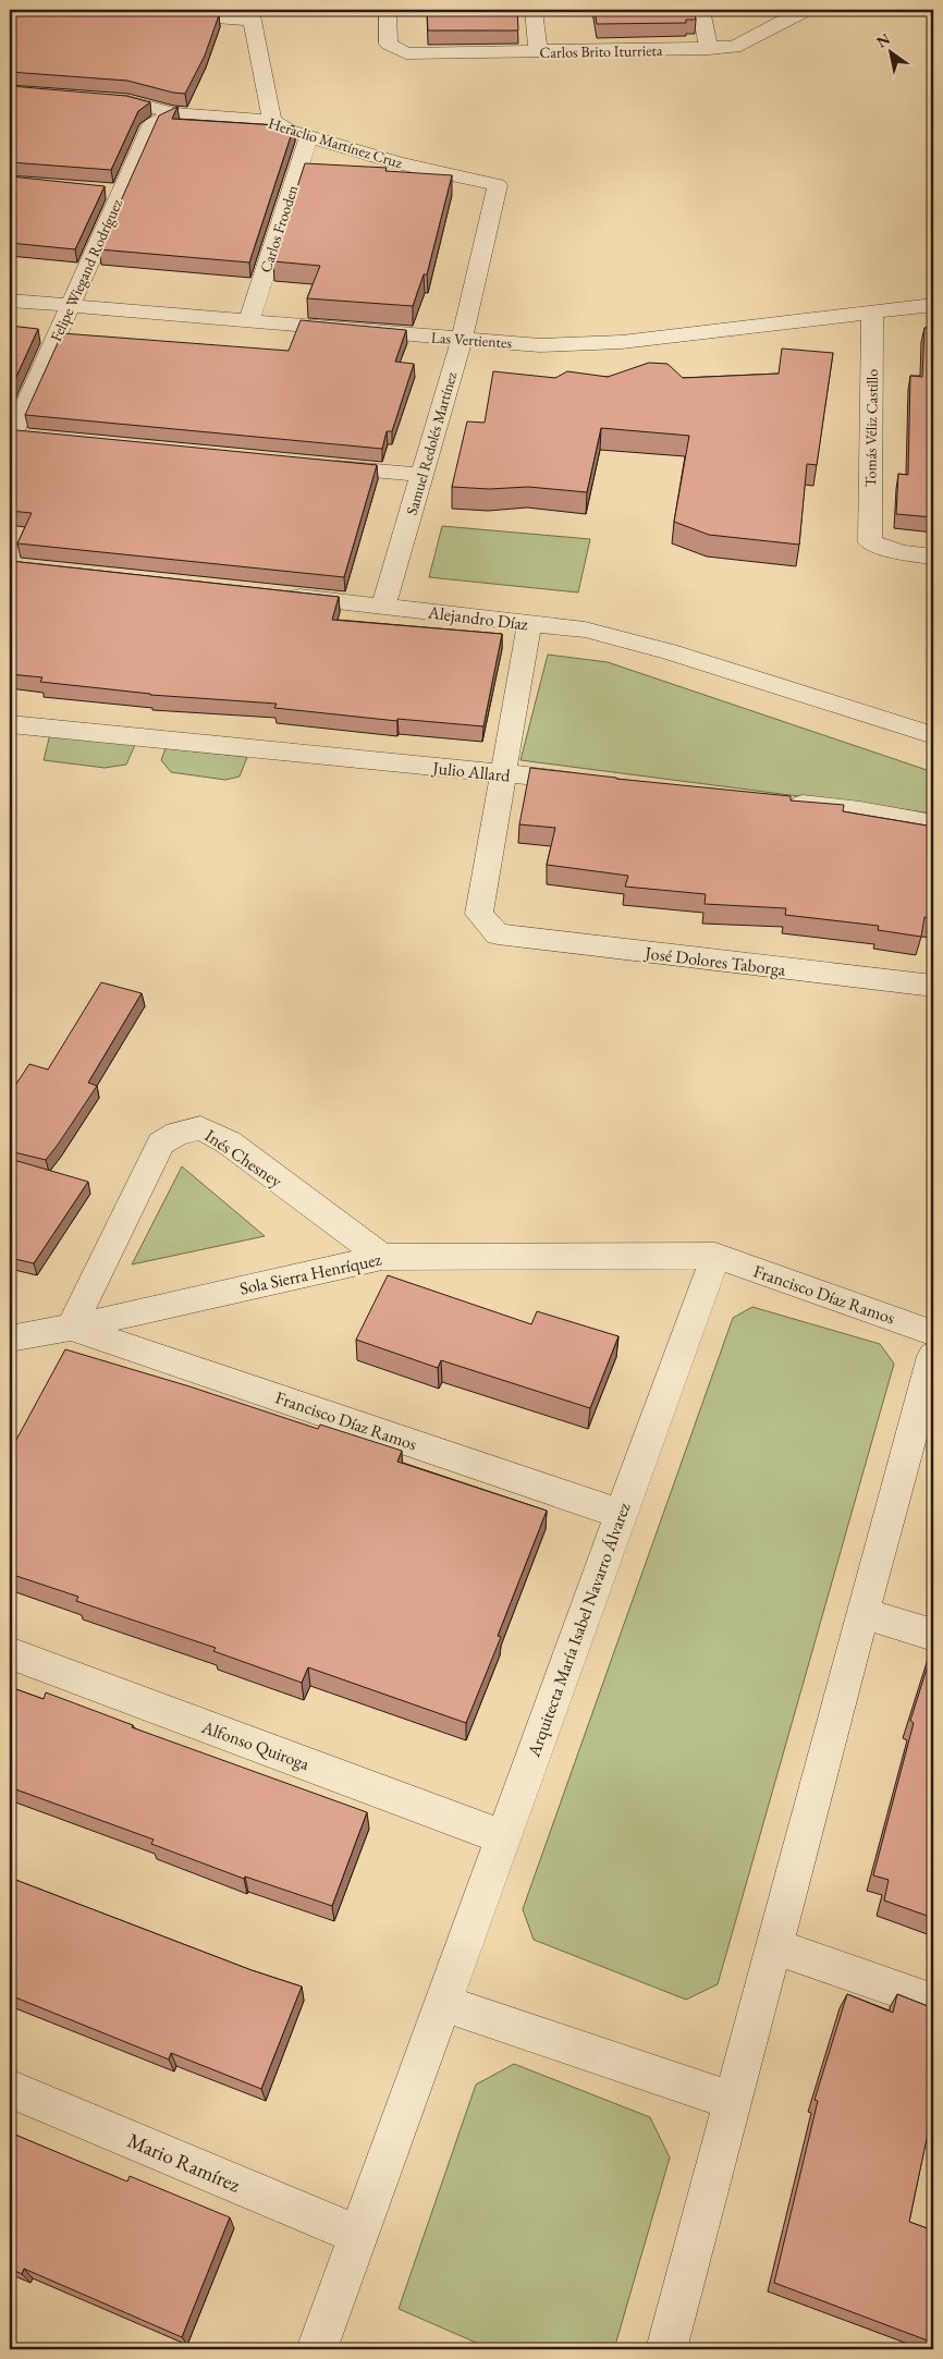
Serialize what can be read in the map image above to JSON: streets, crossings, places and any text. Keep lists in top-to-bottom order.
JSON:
{
  "streets": {
    "street": [
      "Carlos Brito Iturrieta",
      "Heraclio Martínez Cruz",
      "Carlos Frooden",
      "Felipe Wiegand Rodríguez",
      "Las Vertientes",
      "Tomás Véliz Castillo",
      "Samuel Redolés Martínez",
      "Alejandro Díaz",
      "Julio Allard",
      "José Dolores Taborga",
      "Inés Chesney",
      "Sola Sierra Henríquez",
      "Francisco Díaz Ramos",
      "Arquitecta María Isabel Navarro Álvarez",
      "Alfonso Quiroga",
      "Mario Ramírez"
    ]
  },
  "crossings": [
    ["Heraclio Martínez Cruz", "Carlos Frooden"],
    ["Heraclio Martínez Cruz", "Felipe Wiegand Rodríguez"],
    ["Heraclio Martínez Cruz", "Samuel Redolés Martínez"],
    ["Carlos Frooden", "Las Vertientes"],
    ["Felipe Wiegand Rodríguez", "Las Vertientes"],
    ["Las Vertientes", "Tomás Véliz Castillo"],
    ["Las Vertientes", "Samuel Redolés Martínez"],
    ["Samuel Redolés Martínez", "Alejandro Díaz"],
    ["Julio Allard", "José Dolores Taborga"],
    ["Inés Chesney", "Sola Sierra Henríquez"],
    ["Inés Chesney", "Francisco Díaz Ramos"],
    ["Sola Sierra Henríquez", "Francisco Díaz Ramos"],
    ["Sola Sierra Henríquez", "Arquitecta María Isabel Navarro Álvarez"],
    ["Francisco Díaz Ramos", "Arquitecta María Isabel Navarro Álvarez"],
    ["Arquitecta María Isabel Navarro Álvarez", "Alfonso Quiroga"],
    ["Arquitecta María Isabel Navarro Álvarez", "Mario Ramírez"]
  ],
  "north": "top left"
}
